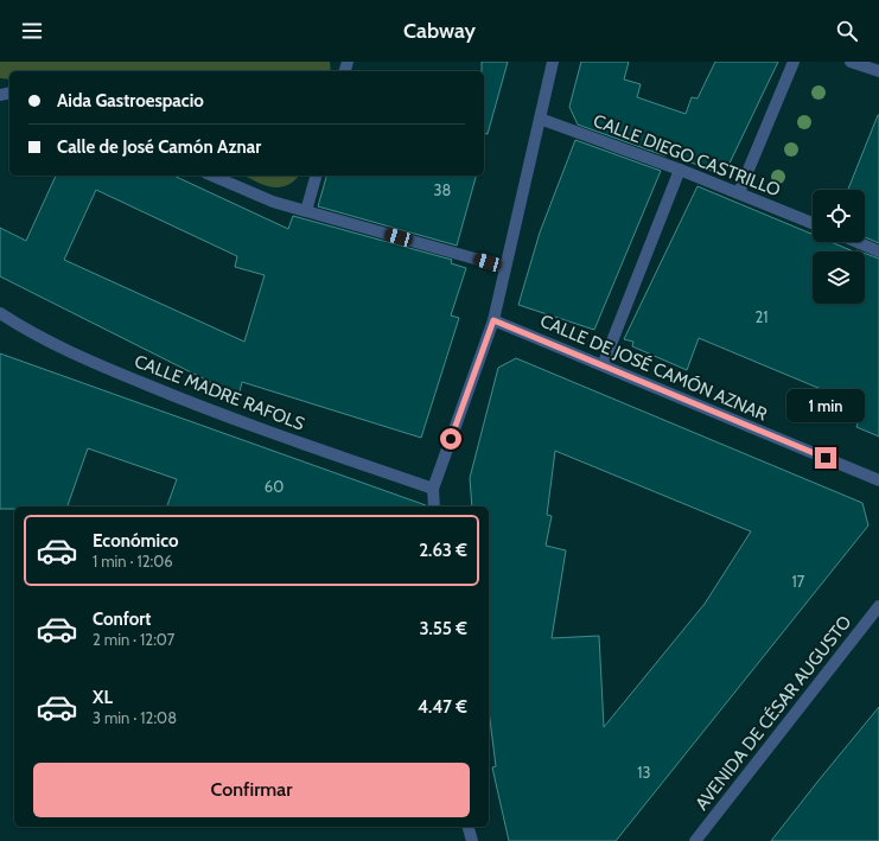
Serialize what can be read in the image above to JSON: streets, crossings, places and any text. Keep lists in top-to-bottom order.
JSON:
{
  "streets": {
    "street": [
      "CALLE DIEGO CASTRILLO",
      "CALLE DE JOSÉ CAMÓN AZNAR",
      "CALLE MADRE RAFOLS",
      "AVENIDA DE CÉSAR AUGUSTO"
    ]
  },
  "house_numbers": [
    "38",
    "21",
    "60",
    "17",
    "13"
  ],
  "page": {
    "header": "Cabway",
    "banner": ["Aida Gastroespacio", "Calle de José Camón Aznar"],
    "bubble": "1 min",
    "list": [
      {
        "name": "Económico",
        "note": "1 min · 12:06",
        "value": "2.63 €"
      },
      {
        "name": "Confort",
        "note": "2 min · 12:07",
        "value": "3.55 €"
      },
      {
        "name": "XL",
        "note": "3 min · 12:08",
        "value": "4.47 €"
      }
    ],
    "buttons": "Confirmar"
  }
}
